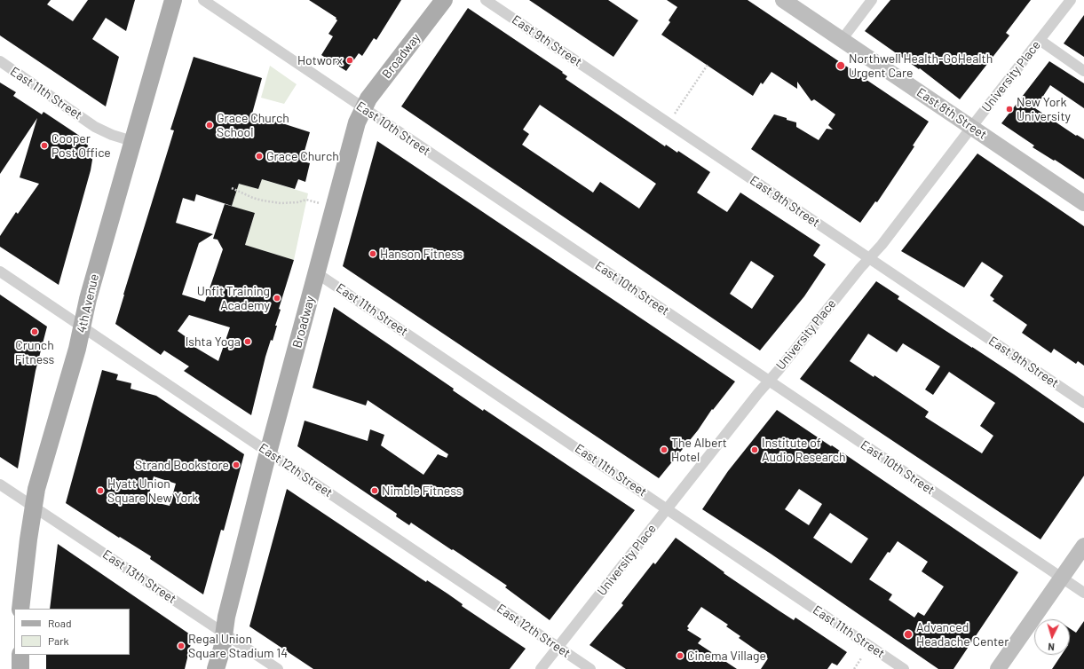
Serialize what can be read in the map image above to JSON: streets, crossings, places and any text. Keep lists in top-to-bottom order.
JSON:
{
  "streets": {
    "main road": ["Broadway", "East 8th Street", "4th Avenue"],
    "street": [
      "East 9th Street",
      "University Place",
      "East 11th Street",
      "East 10th Street",
      "East 12th Street",
      "East 13th Street"
    ]
  },
  "crossings": [
    ["East 9th Street", "University Place"],
    ["Broadway", "East 11th Street"],
    ["Broadway", "East 10th Street"],
    ["Broadway", "East 12th Street"],
    ["Broadway", "East 13th Street"],
    ["University Place", "East 11th Street"],
    ["University Place", "East 8th Street"],
    ["University Place", "East 10th Street"],
    ["University Place", "East 12th Street"],
    ["East 11th Street", "4th Avenue"],
    ["4th Avenue", "East 12th Street"],
    ["4th Avenue", "East 13th Street"]
  ],
  "places": [
    "Hotworx",
    "Northwell Health-GoHealth Urgent Care",
    "New York University",
    "Grace Church School",
    "Cooper Post Office",
    "Grace Church",
    "Hanson Fitness",
    "Unfit Training Academy",
    "Crunch Fitness",
    "Ishta Yoga",
    "The Albert Hotel",
    "Institute of Audio Research",
    "Strand Bookstore",
    "Hyatt Union Square New York",
    "Nimble Fitness",
    "Advanced Headache Center",
    "Regal Union Square Stadium 14",
    "Cinema Village"
  ],
  "legend": ["Road", "Park"],
  "north": "bottom"
}
